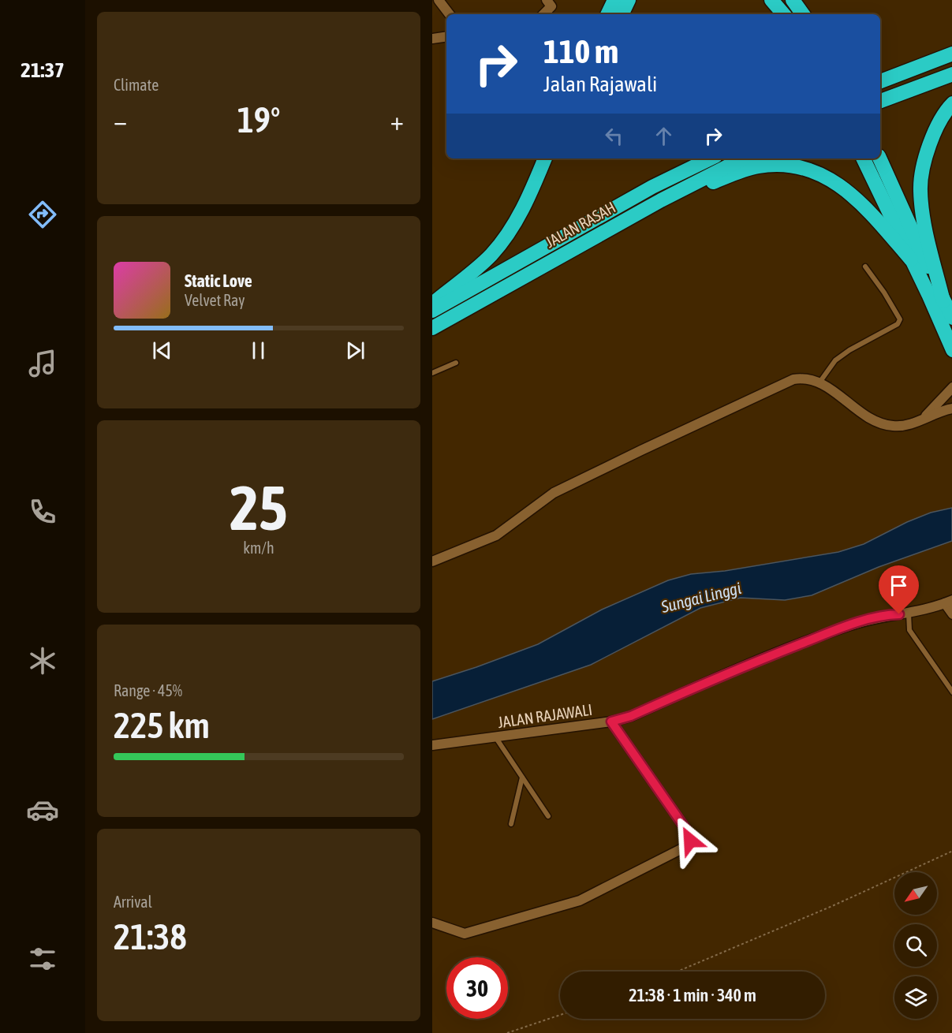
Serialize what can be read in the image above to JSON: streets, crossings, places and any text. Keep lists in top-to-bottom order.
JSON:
{
  "streets": {
    "highway": ["JALAN RASAH"],
    "street": ["JALAN RAJAWALI"]
  },
  "water": ["Sungai Linggi"],
  "north": "bottom left",
  "page": {
    "tabs": "21:37",
    "tile": [
      "Climate",
      ["25", "km/h"],
      ["Range · 45%", "225 km"],
      ["Arrival", "21:38"]
    ],
    "turn": ["110 m", "Jalan Rajawali"],
    "heat": ["−", "19°", "+"],
    "song": ["Static Love", "Velvet Ray"],
    "limit": "30",
    "trip": "21:38 · 1 min · 340 m"
  }
}
